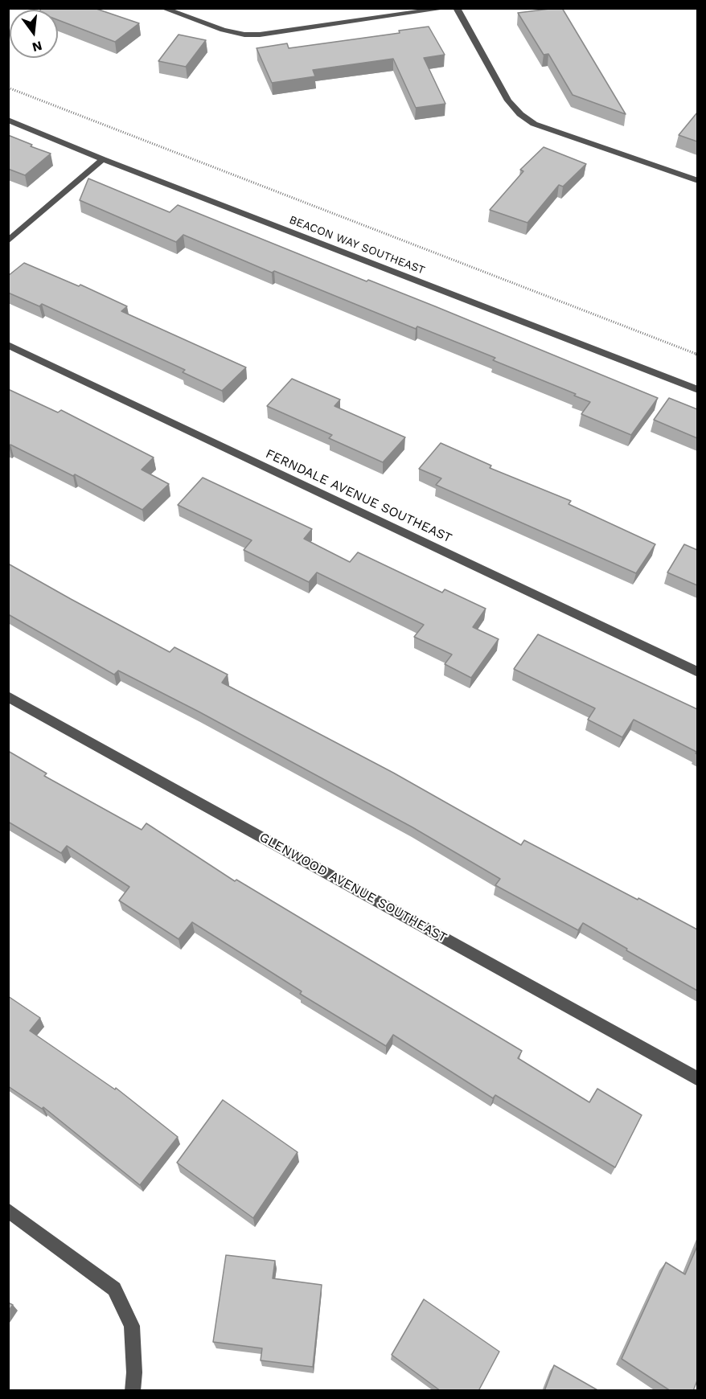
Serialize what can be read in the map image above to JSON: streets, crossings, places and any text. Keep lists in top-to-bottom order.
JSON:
{
  "streets": {
    "street": ["BEACON WAY SOUTHEAST", "FERNDALE AVENUE SOUTHEAST", "GLENWOOD AVENUE SOUTHEAST"]
  },
  "north": "bottom"
}
